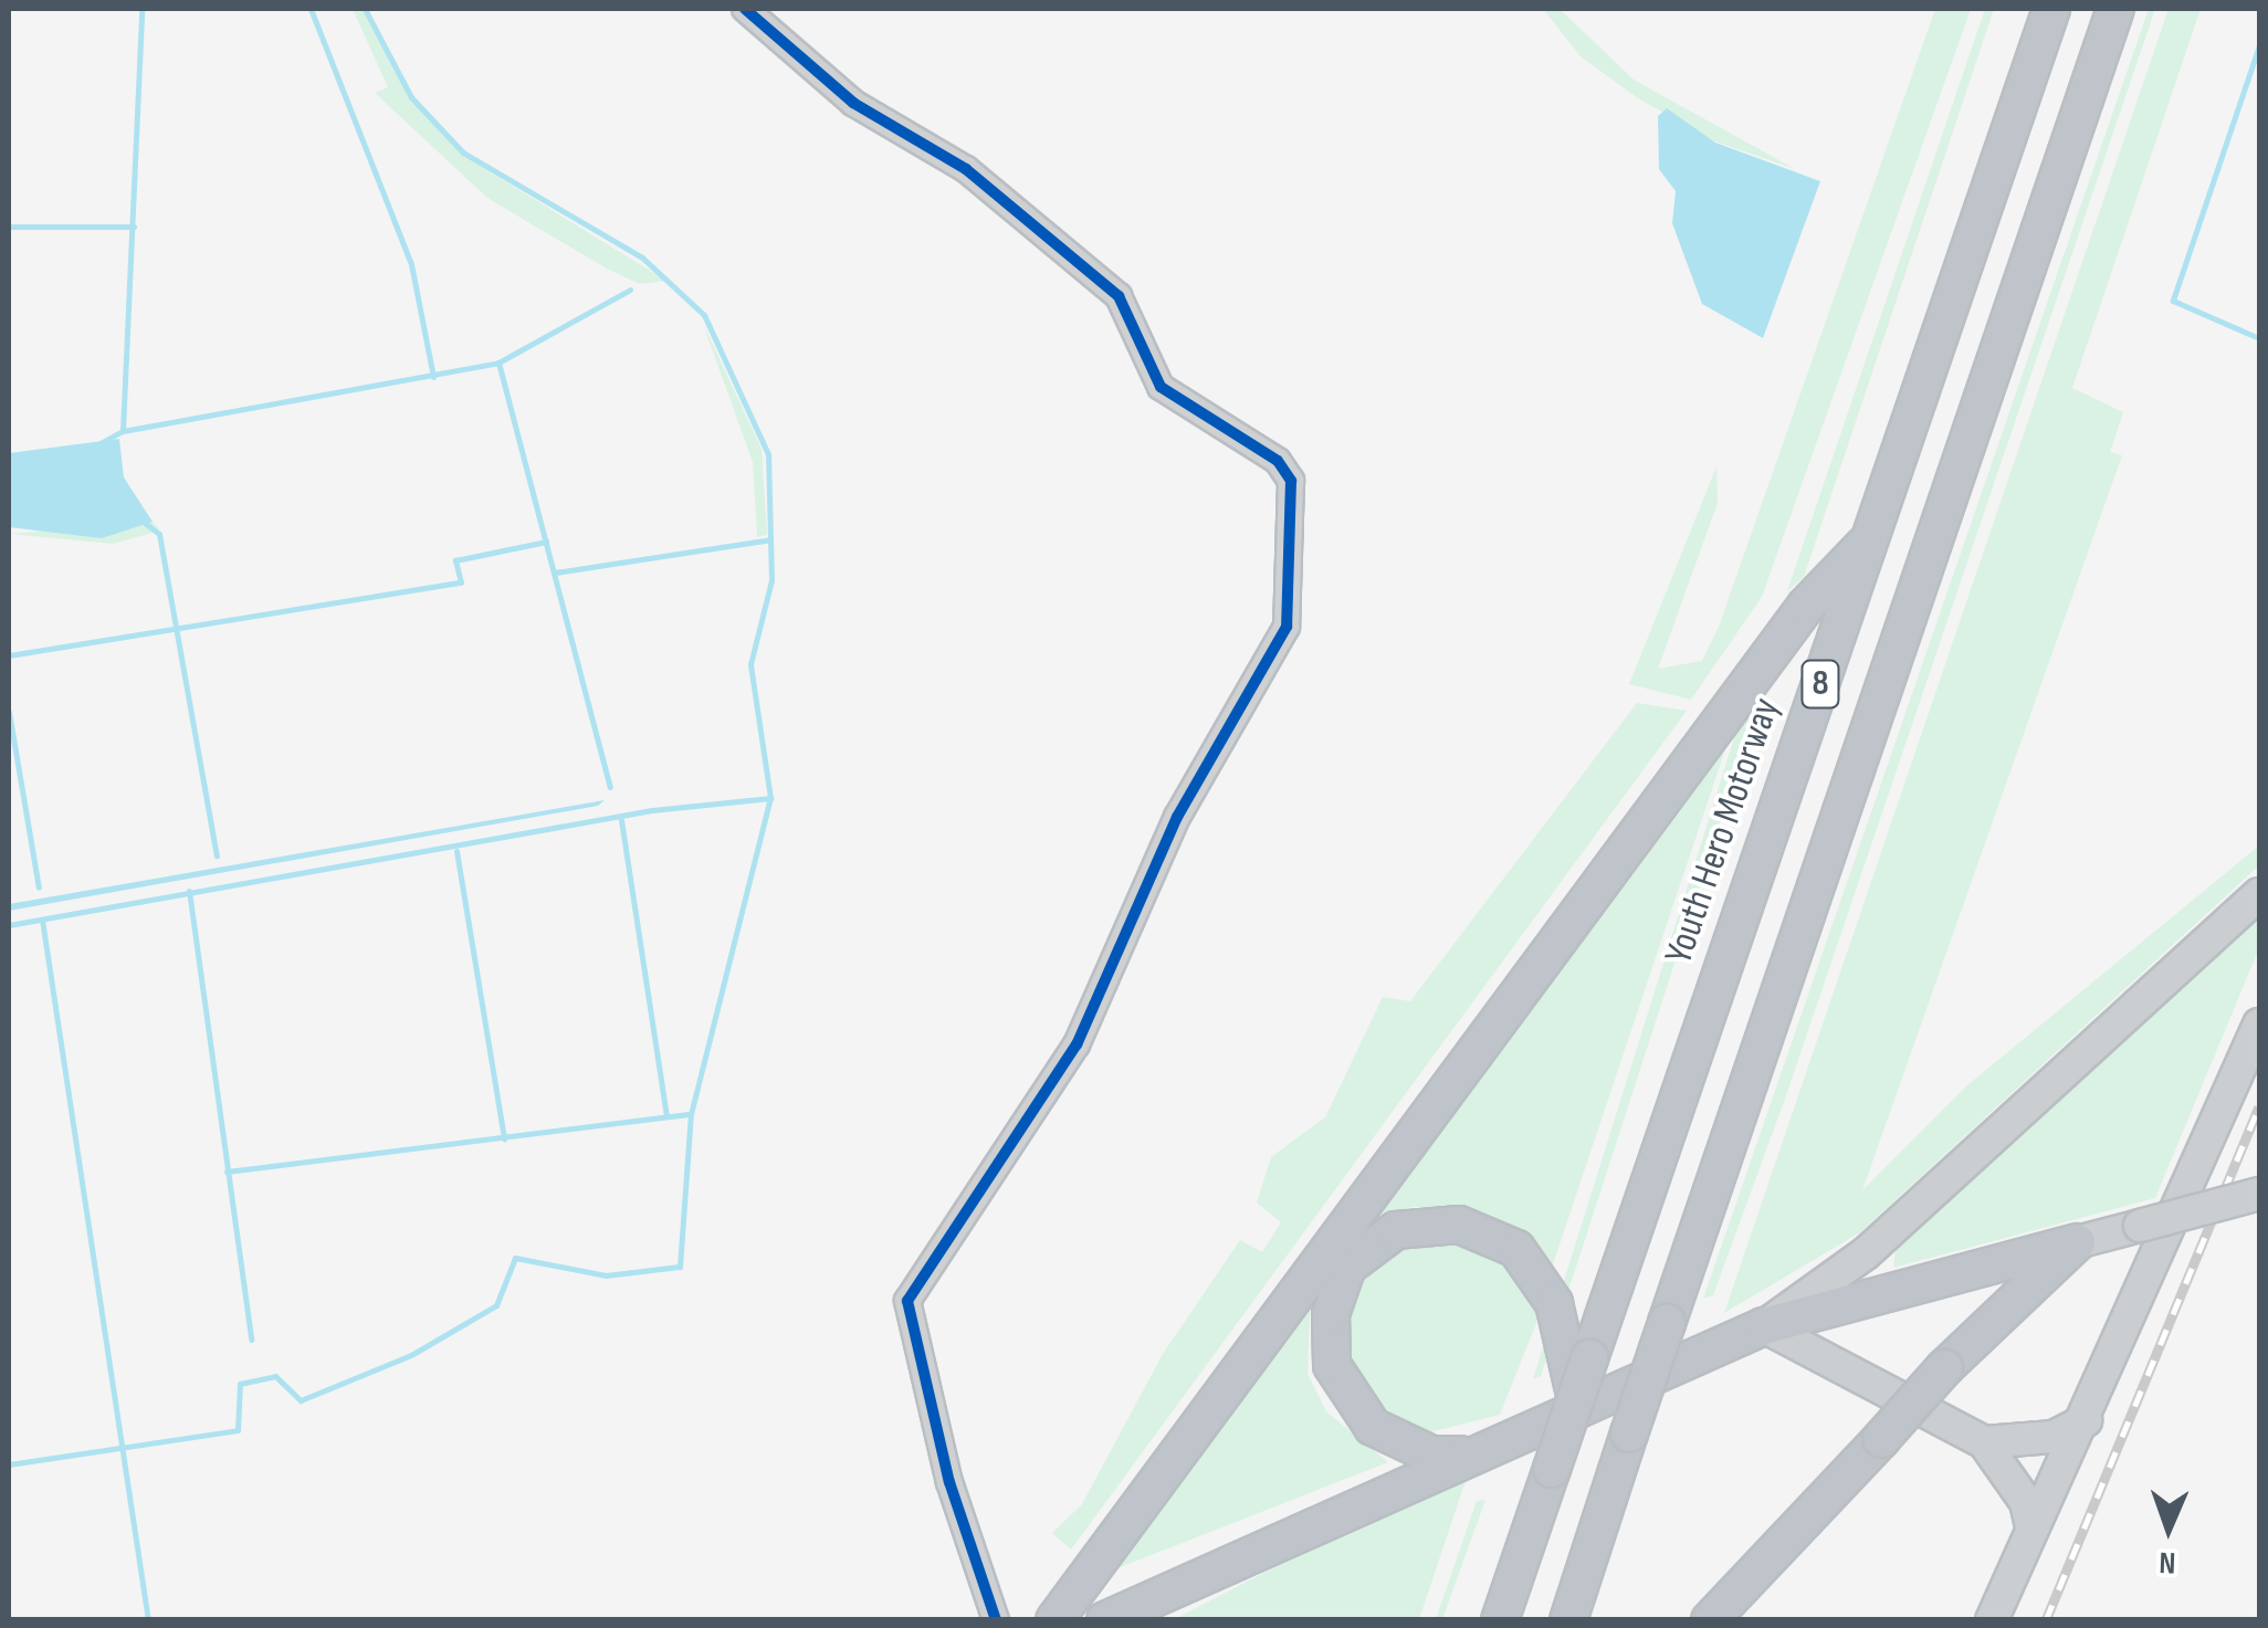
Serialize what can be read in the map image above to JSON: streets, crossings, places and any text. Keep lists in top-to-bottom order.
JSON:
{
  "streets": {
    "highway": ["8", "Youth Hero Motorway"]
  },
  "north": "bottom"
}
